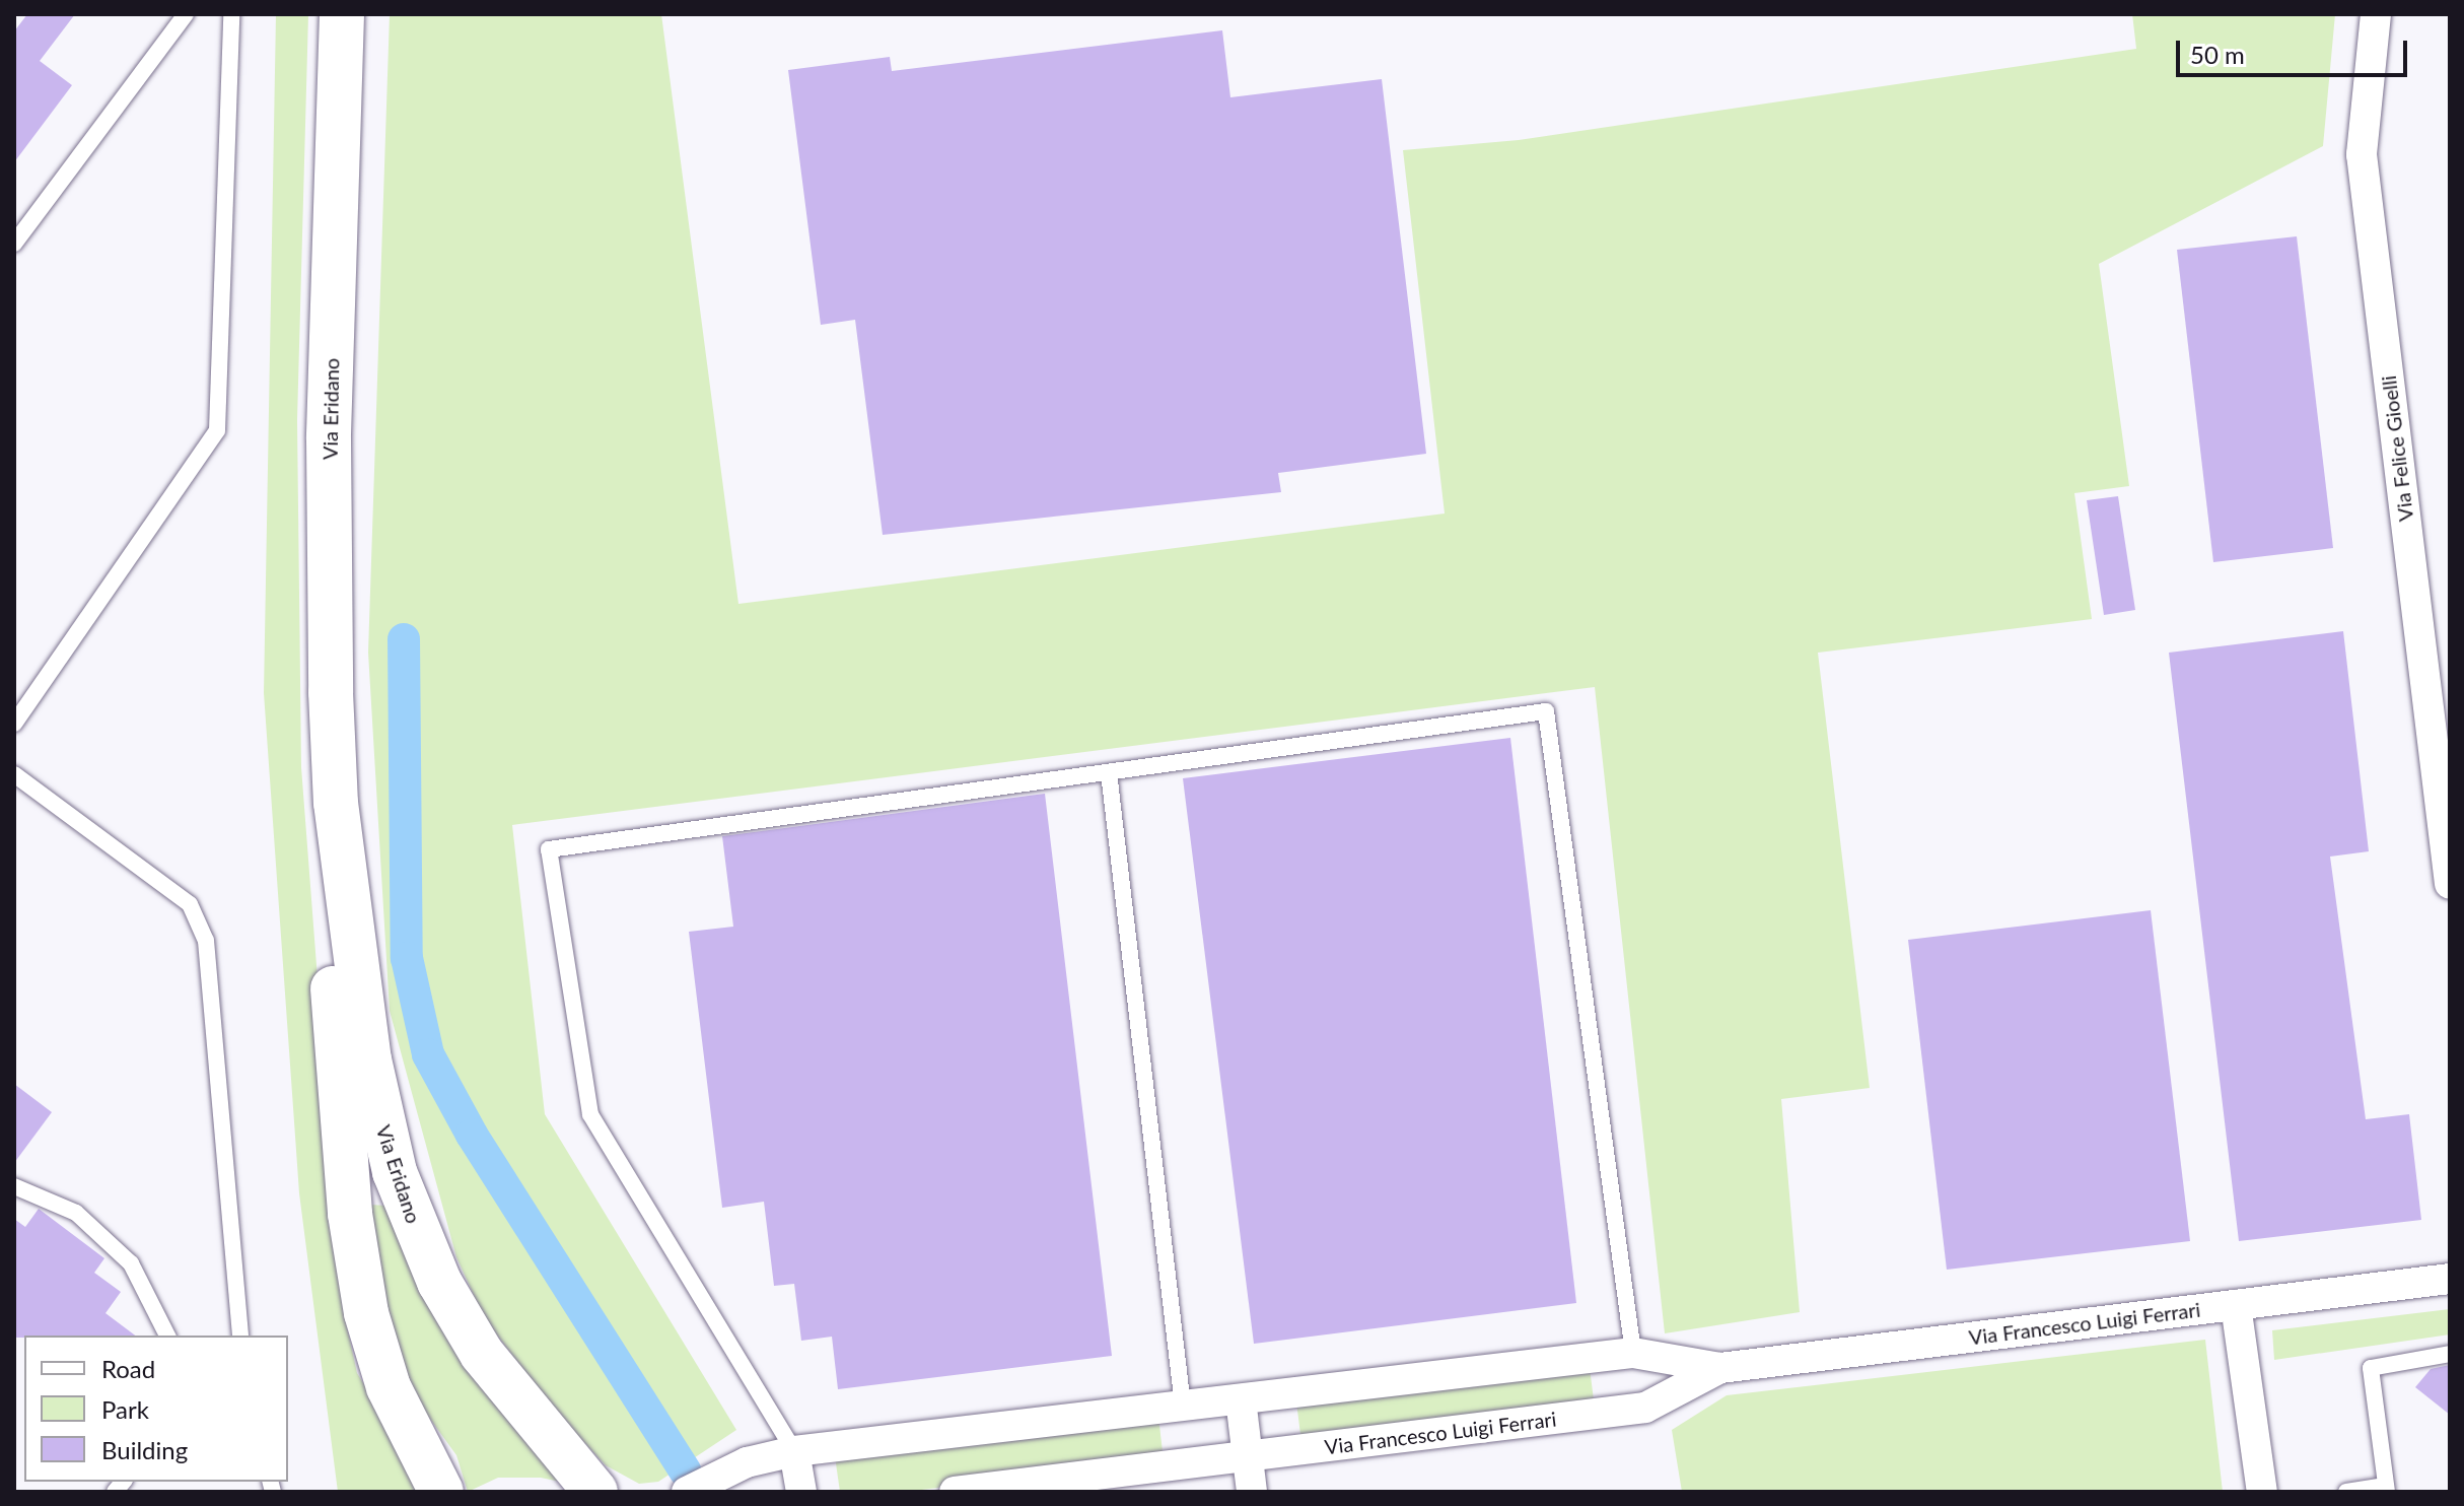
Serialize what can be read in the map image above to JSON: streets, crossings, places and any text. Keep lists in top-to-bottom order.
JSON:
{
  "streets": {
    "main road": ["Via Eridano"],
    "street": ["Via Felice Gioelli", "Via Francesco Luigi Ferrari"]
  },
  "legend": ["Road", "Park", "Building"],
  "scale_bar": "50 m"
}
